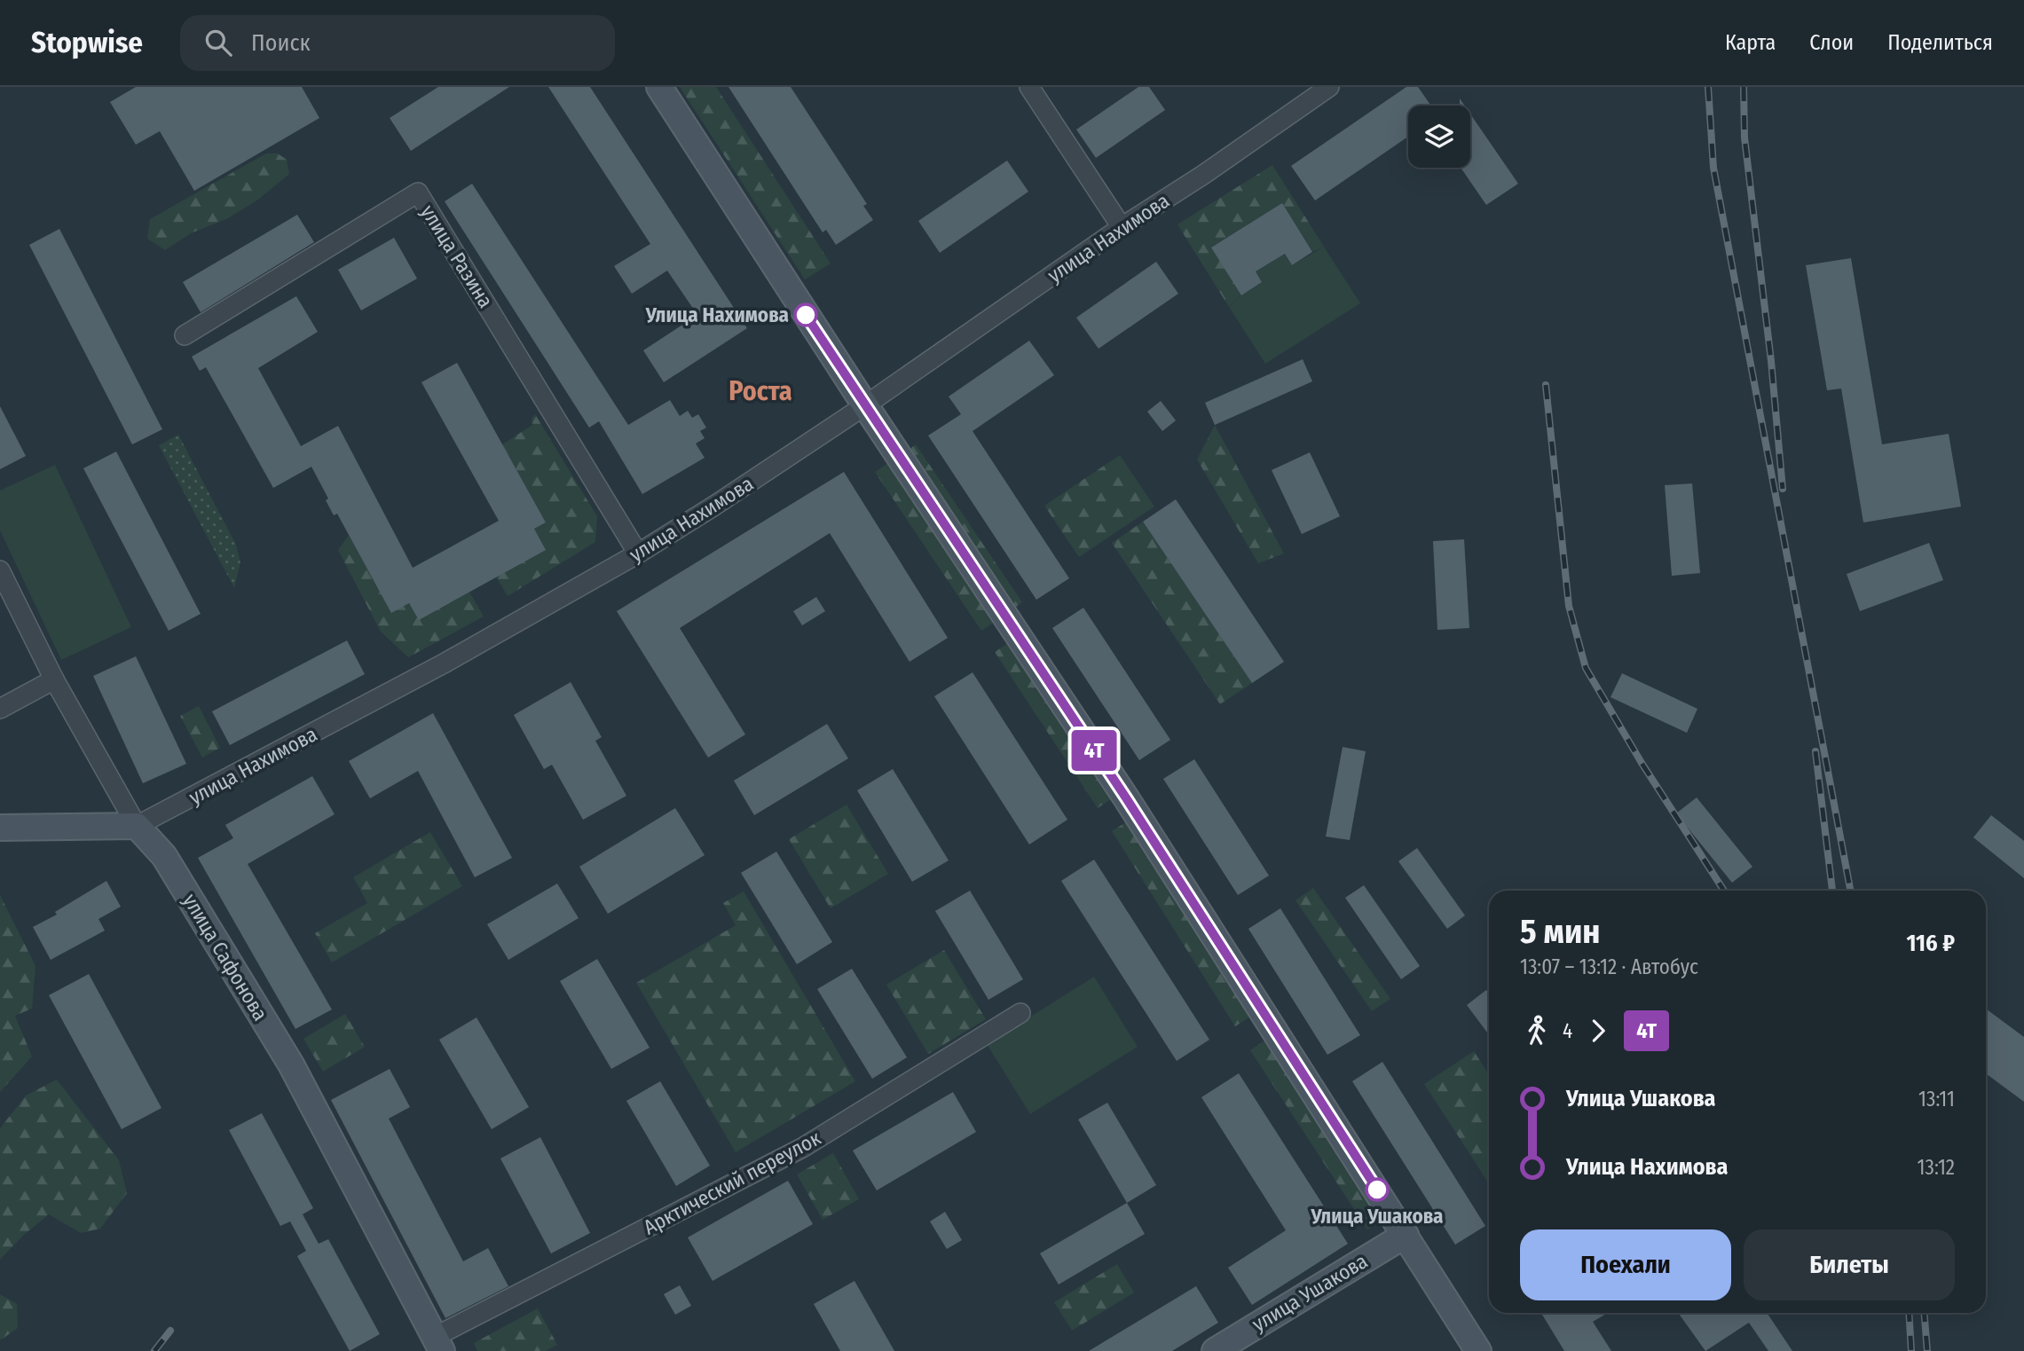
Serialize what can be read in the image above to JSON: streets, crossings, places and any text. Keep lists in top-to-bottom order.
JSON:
{
  "streets": {
    "street": [
      "улица Нахимова",
      "улица Разина",
      "улица Сафонова",
      "Арктический переулок",
      "улица Ушакова"
    ]
  },
  "crossings": [
    ["улица Нахимова", "улица Разина"],
    ["улица Нахимова", "улица Сафонова"],
    ["улица Сафонова", "Арктический переулок"]
  ],
  "districts": ["Роста"],
  "places": ["Улица Нахимова", "Улица Ушакова"],
  "lines": ["bus line 4Т"],
  "page": {
    "header": "Stopwise",
    "search": "Поиск",
    "nav": ["Карта", "Слои", "Поделиться"],
    "on_map": "4Т",
    "heading": ["5 мин", "13:07 – 13:12 · Автобус", "116 ₽"],
    "legs": ["4", "4Т"],
    "list": [
      {
        "name": "Улица Ушакова",
        "value": "13:11"
      },
      {
        "name": "Улица Нахимова",
        "value": "13:12"
      }
    ],
    "buttons": ["Поехали", "Билеты"]
  }
}
